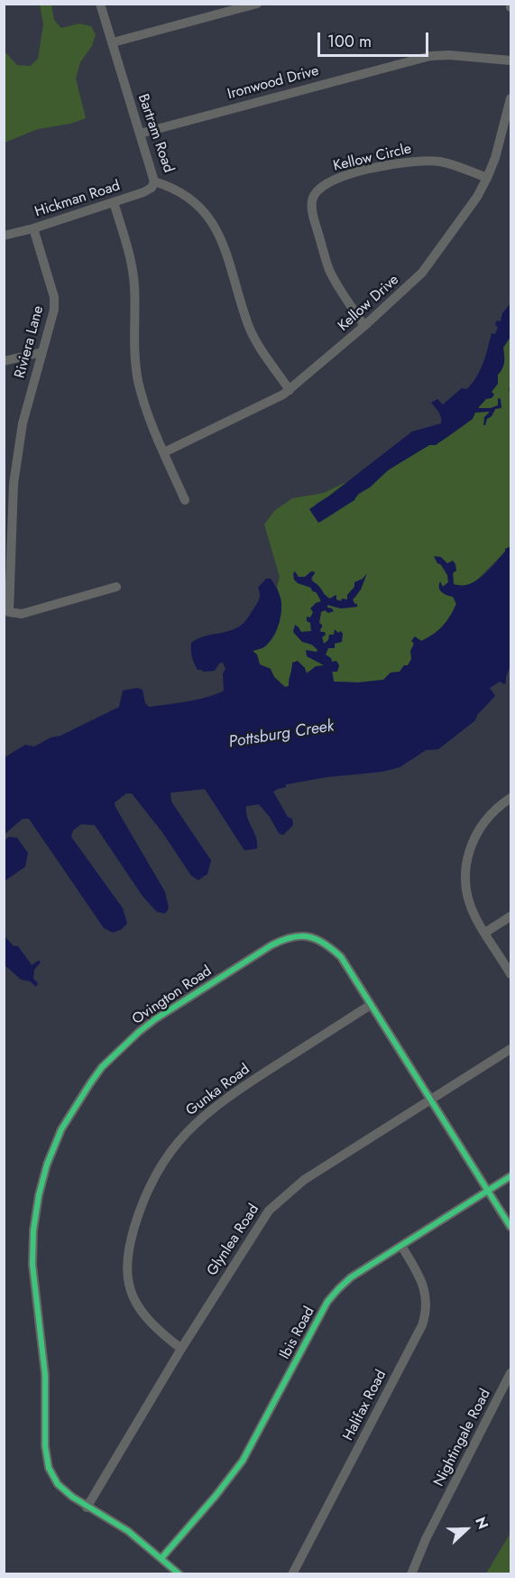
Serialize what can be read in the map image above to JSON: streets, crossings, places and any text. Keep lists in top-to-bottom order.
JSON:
{
  "streets": {
    "street": [
      "Ironwood Drive",
      "Bartram Road",
      "Kellow Circle",
      "Hickman Road",
      "Kellow Drive",
      "Riviera Lane",
      "Ovington Road",
      "Gunka Road",
      "Glynlea Road",
      "Ibis Road",
      "Halifax Road",
      "Nightingale Road"
    ]
  },
  "crossings": [
    ["Ironwood Drive", "Bartram Road"],
    ["Bartram Road", "Hickman Road"],
    ["Bartram Road", "Kellow Drive"],
    ["Kellow Circle", "Kellow Drive"],
    ["Hickman Road", "Riviera Lane"],
    ["Ovington Road", "Gunka Road"],
    ["Ovington Road", "Glynlea Road"],
    ["Ovington Road", "Ibis Road"],
    ["Gunka Road", "Glynlea Road"],
    ["Ibis Road", "Halifax Road"]
  ],
  "water": ["Pottsburg Creek"],
  "scale_bar": "100 m",
  "north": "right"
}
